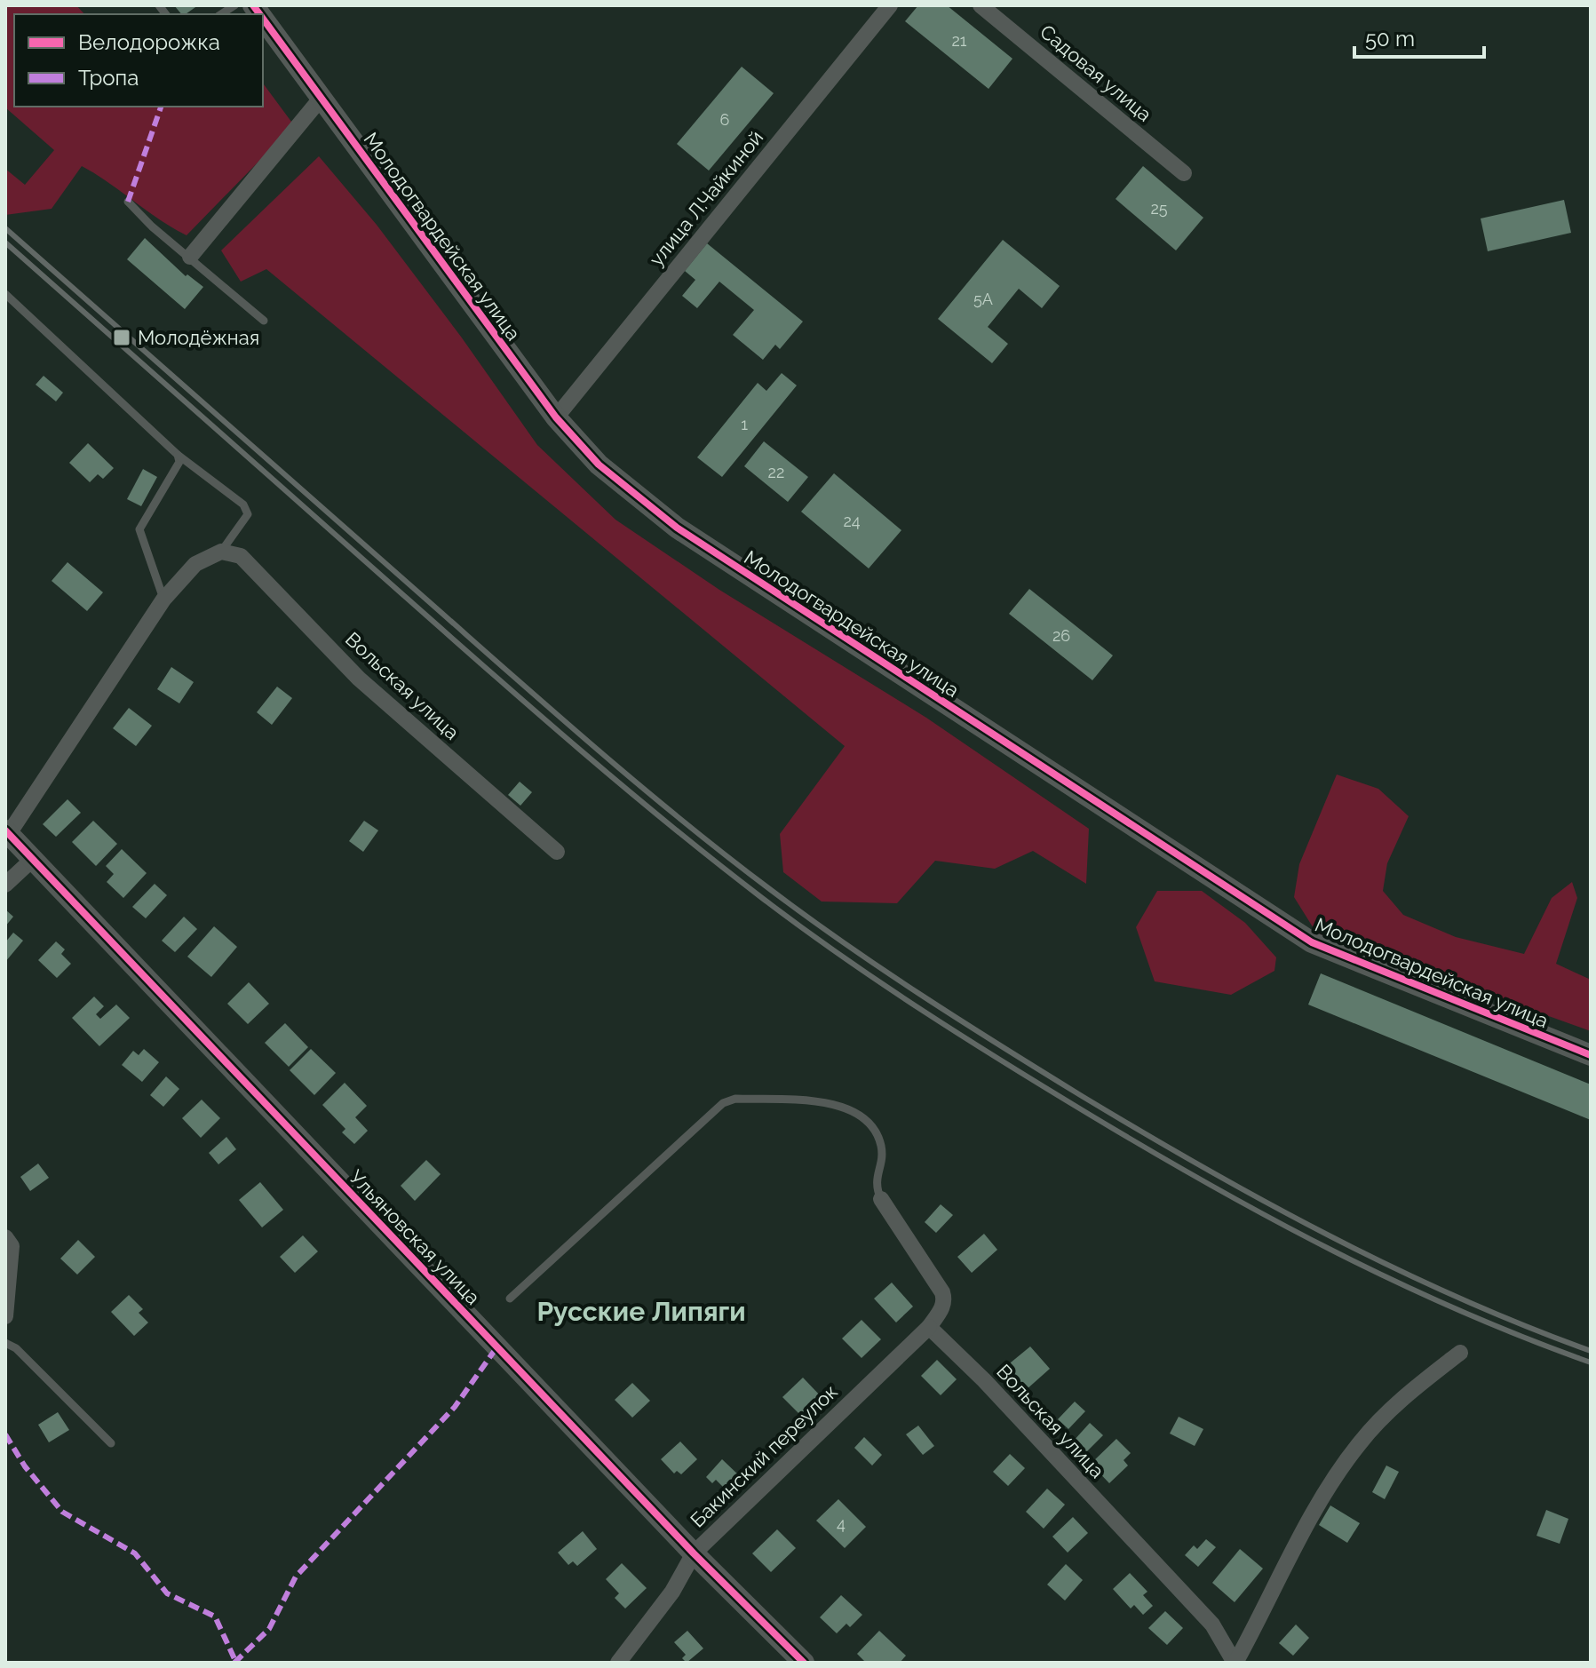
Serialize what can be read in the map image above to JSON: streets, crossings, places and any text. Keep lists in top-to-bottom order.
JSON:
{
  "streets": {
    "street": [
      "Садовая улица",
      "улица Л.Чайкиной",
      "Молодогвардейская улица",
      "Вольская улица",
      "Ульяновская улица",
      "Бакинский переулок"
    ]
  },
  "crossings": [
    ["улица Л.Чайкиной", "Молодогвардейская улица"],
    ["Вольская улица", "Бакинский переулок"],
    ["Ульяновская улица", "Бакинский переулок"]
  ],
  "districts": ["Русские Липяги"],
  "places": {
    "transit": ["Молодёжная"]
  },
  "house_numbers": [
    "21",
    "6",
    "25",
    "5А",
    "1",
    "22",
    "24",
    "26",
    "4"
  ],
  "legend": ["Велодорожка", "Тропа"],
  "scale_bar": "50 m"
}
